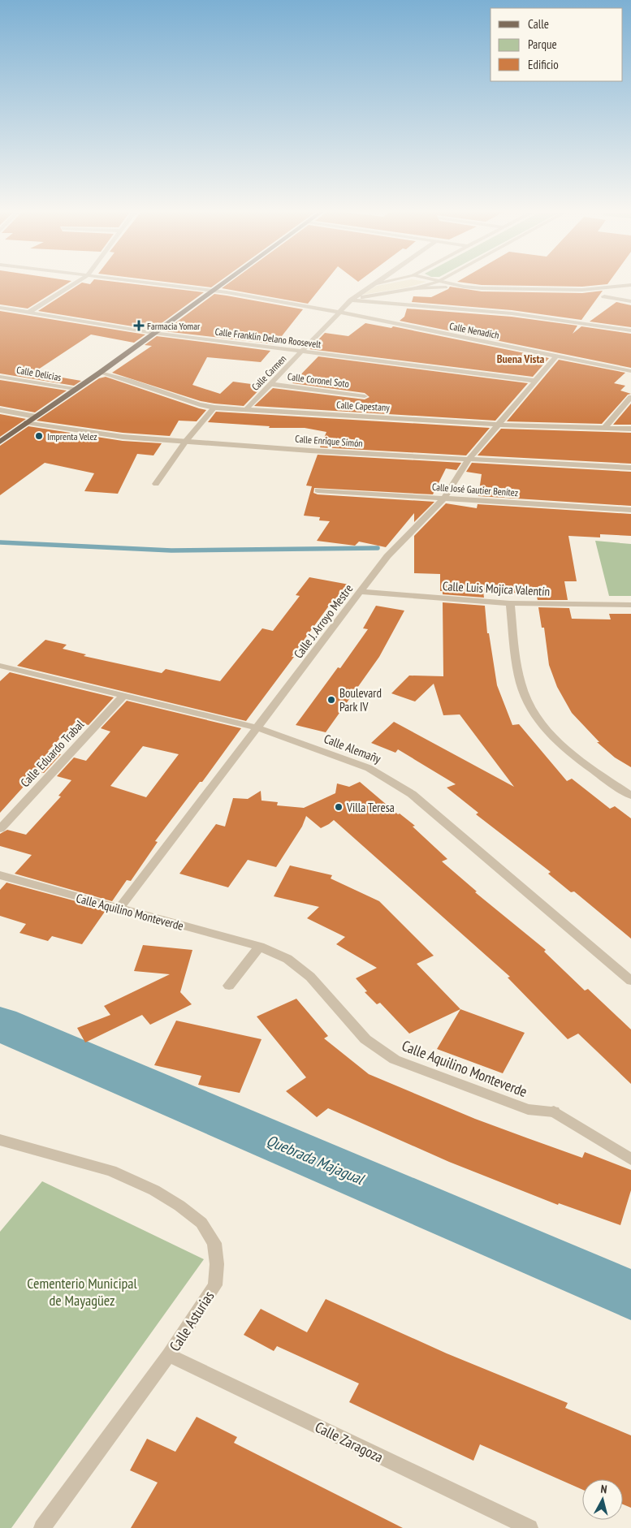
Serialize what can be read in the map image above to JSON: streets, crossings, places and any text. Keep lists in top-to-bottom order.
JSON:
{
  "streets": {
    "street": [
      "Calle Nenadich",
      "Calle Franklin Delano Roosevelt",
      "Calle Carmen",
      "Calle Delicias",
      "Calle Coronel Soto",
      "Calle Capestany",
      "Calle Enrique Simón",
      "Calle José Gautier Benítez",
      "Calle Luis Mojica Valentín",
      "Calle J. Arroyo Mestre",
      "Calle Alemañy",
      "Calle Eduardo Trabal",
      "Calle Aquilino Monteverde",
      "Calle Asturias",
      "Calle Zaragoza"
    ]
  },
  "crossings": [
    ["Calle Nenadich", "Calle Carmen"],
    ["Calle Nenadich", "Calle J. Arroyo Mestre"],
    ["Calle Franklin Delano Roosevelt", "Calle Carmen"],
    ["Calle Franklin Delano Roosevelt", "Calle J. Arroyo Mestre"],
    ["Calle Carmen", "Calle Coronel Soto"],
    ["Calle Carmen", "Calle Capestany"],
    ["Calle Capestany", "Calle J. Arroyo Mestre"],
    ["Calle Enrique Simón", "Calle J. Arroyo Mestre"],
    ["Calle José Gautier Benítez", "Calle J. Arroyo Mestre"],
    ["Calle Luis Mojica Valentín", "Calle J. Arroyo Mestre"],
    ["Calle J. Arroyo Mestre", "Calle Alemañy"],
    ["Calle J. Arroyo Mestre", "Calle Aquilino Monteverde"],
    ["Calle Alemañy", "Calle Eduardo Trabal"],
    ["Calle Asturias", "Calle Zaragoza"]
  ],
  "districts": ["Buena Vista"],
  "water": ["Quebrada Majagual"],
  "parks": ["Cementerio Municipal de Mayagüez"],
  "places": {
    "health": ["Farmacia Yomar"],
    "other": ["Imprenta Velez", "Boulevard Park IV", "Villa Teresa"]
  },
  "legend": ["Calle", "Parque", "Edificio"],
  "north": "top"
}
